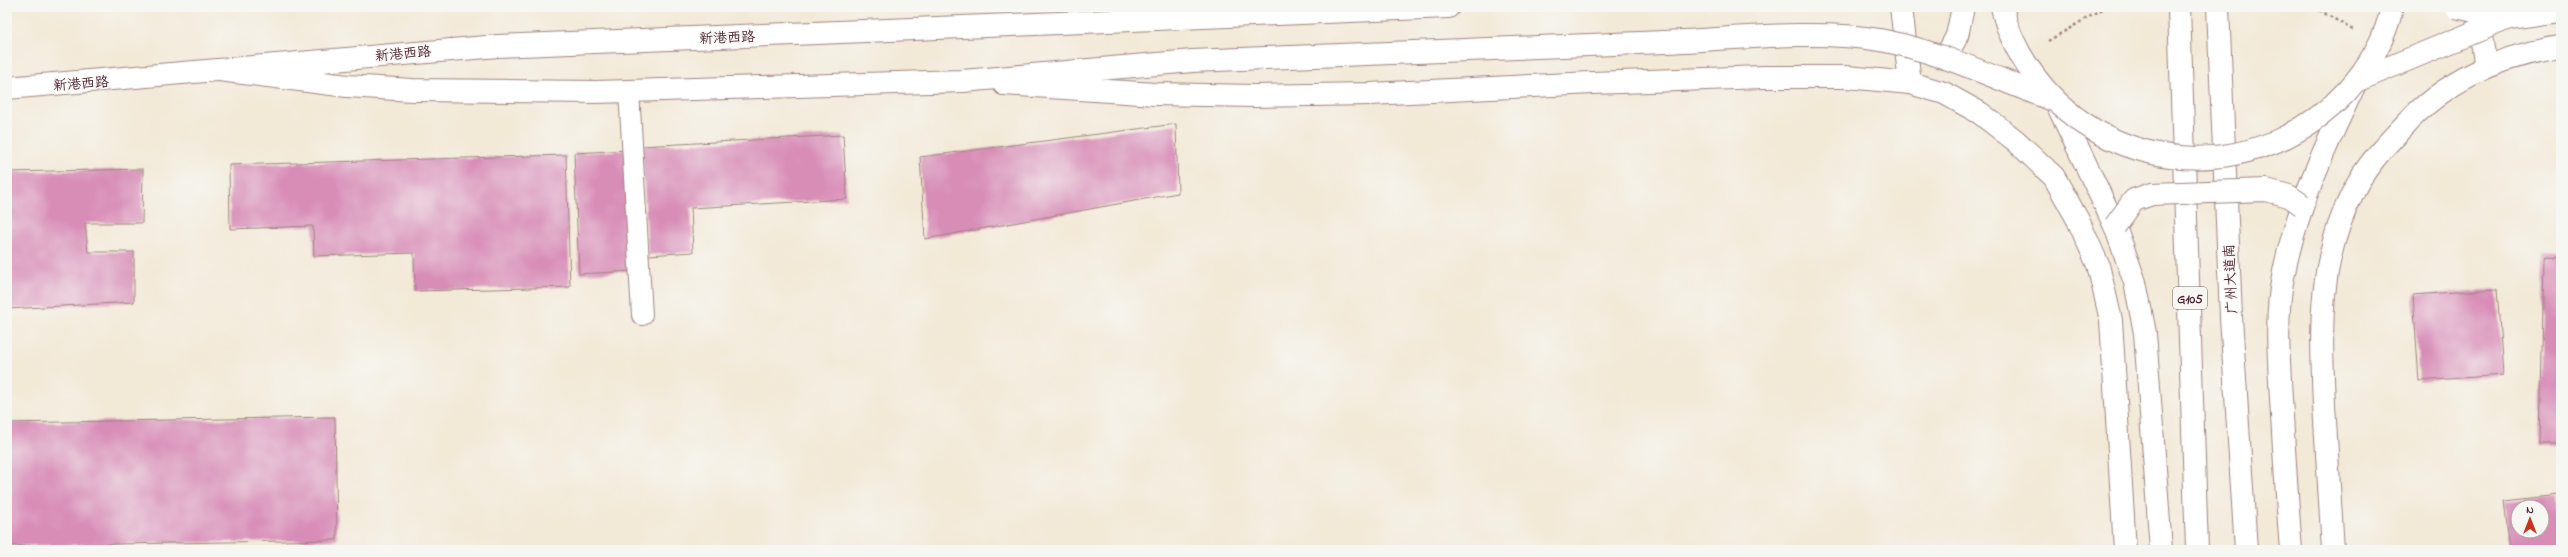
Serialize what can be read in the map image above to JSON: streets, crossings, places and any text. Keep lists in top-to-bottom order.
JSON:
{
  "streets": {
    "main road": ["新港西路", "广州大道南", "G105"]
  },
  "north": "top"
}
